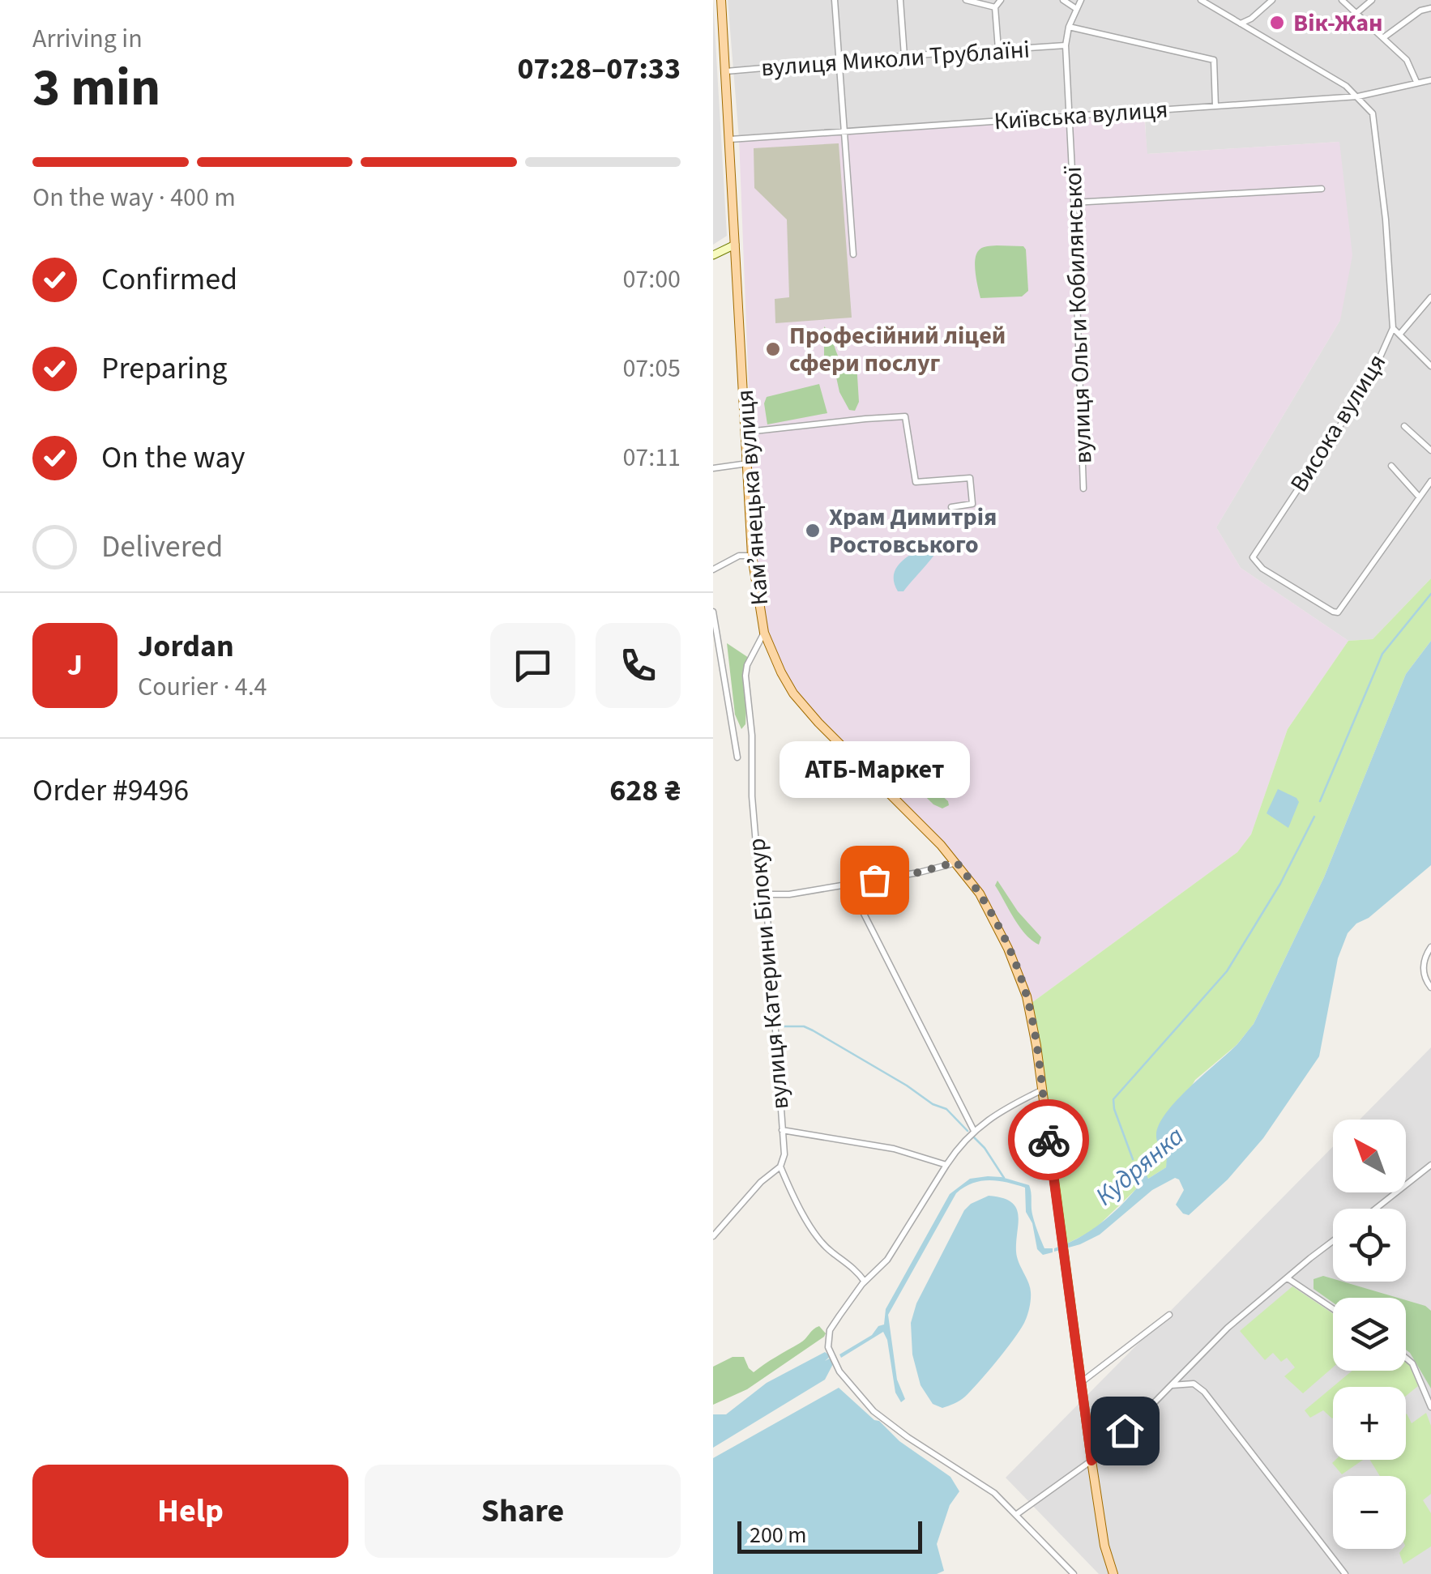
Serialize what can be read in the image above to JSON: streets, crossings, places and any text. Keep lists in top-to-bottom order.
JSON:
{
  "streets": {
    "main road": ["Камʼянецька вулиця"],
    "street": [
      "вулиця Миколи Трублаїні",
      "Київська вулиця",
      "вулиця Ольги Кобилянської",
      "Висока вулиця",
      "вулиця Катерини Білокур"
    ]
  },
  "crossings": [
    ["вулиця Миколи Трублаїні", "вулиця Ольги Кобилянської"],
    ["вулиця Миколи Трублаїні", "Камʼянецька вулиця"],
    ["Київська вулиця", "вулиця Ольги Кобилянської"],
    ["Київська вулиця", "Висока вулиця"],
    ["Київська вулиця", "Камʼянецька вулиця"],
    ["Камʼянецька вулиця", "вулиця Катерини Білокур"]
  ],
  "water": ["Кудрянка"],
  "places": [
    "Вік-Жан",
    "Професійний ліцей сфери послуг",
    "Храм Димитрія Ростовського",
    "АТБ-Маркет"
  ],
  "scale_bar": "200 m",
  "north": "top left",
  "page": {
    "heading": ["3 min", "Arriving in", "07:28–07:33"],
    "panel": [
      "Jordan",
      "Courier · 4.4",
      "Order #9496",
      "628 ₴"
    ],
    "bar": "On the way · 400 m",
    "list": [
      ["Confirmed", "07:00"],
      ["Preparing", "07:05"],
      ["On the way", "07:11"],
      "Delivered"
    ],
    "round": "J",
    "bubble": "АТБ-Маркет",
    "map_buttons": ["+", "−"],
    "buttons": ["Help", "Share"],
    "scale": "200 m"
  }
}
